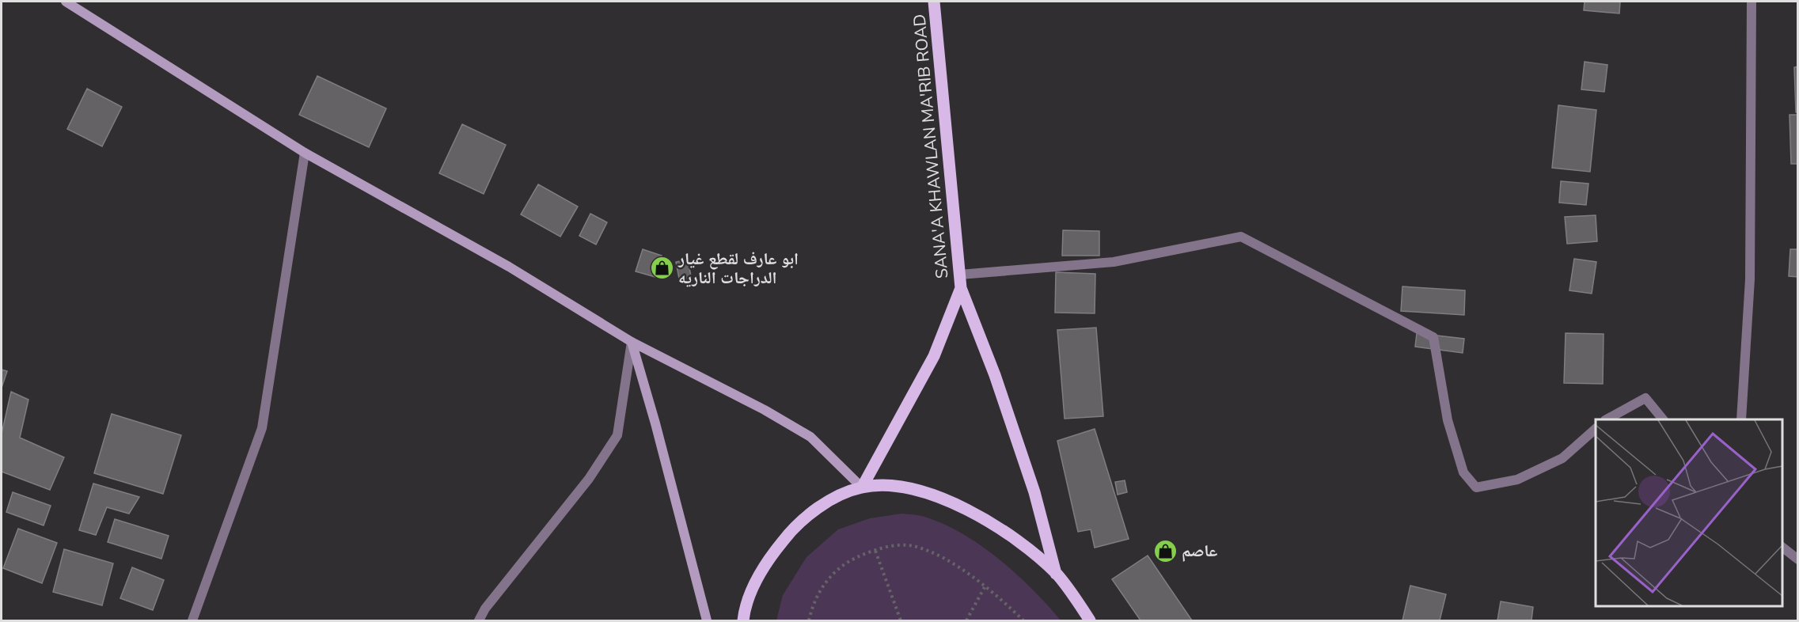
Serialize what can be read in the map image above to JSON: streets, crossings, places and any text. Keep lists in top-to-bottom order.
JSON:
{
  "streets": {
    "main road": ["SANA'A KHAWLAN MA'RIB ROAD"]
  },
  "places": {
    "shop": ["ابو عارف لقطع غيار الدراجات الناريه", "عاصم"]
  }
}
